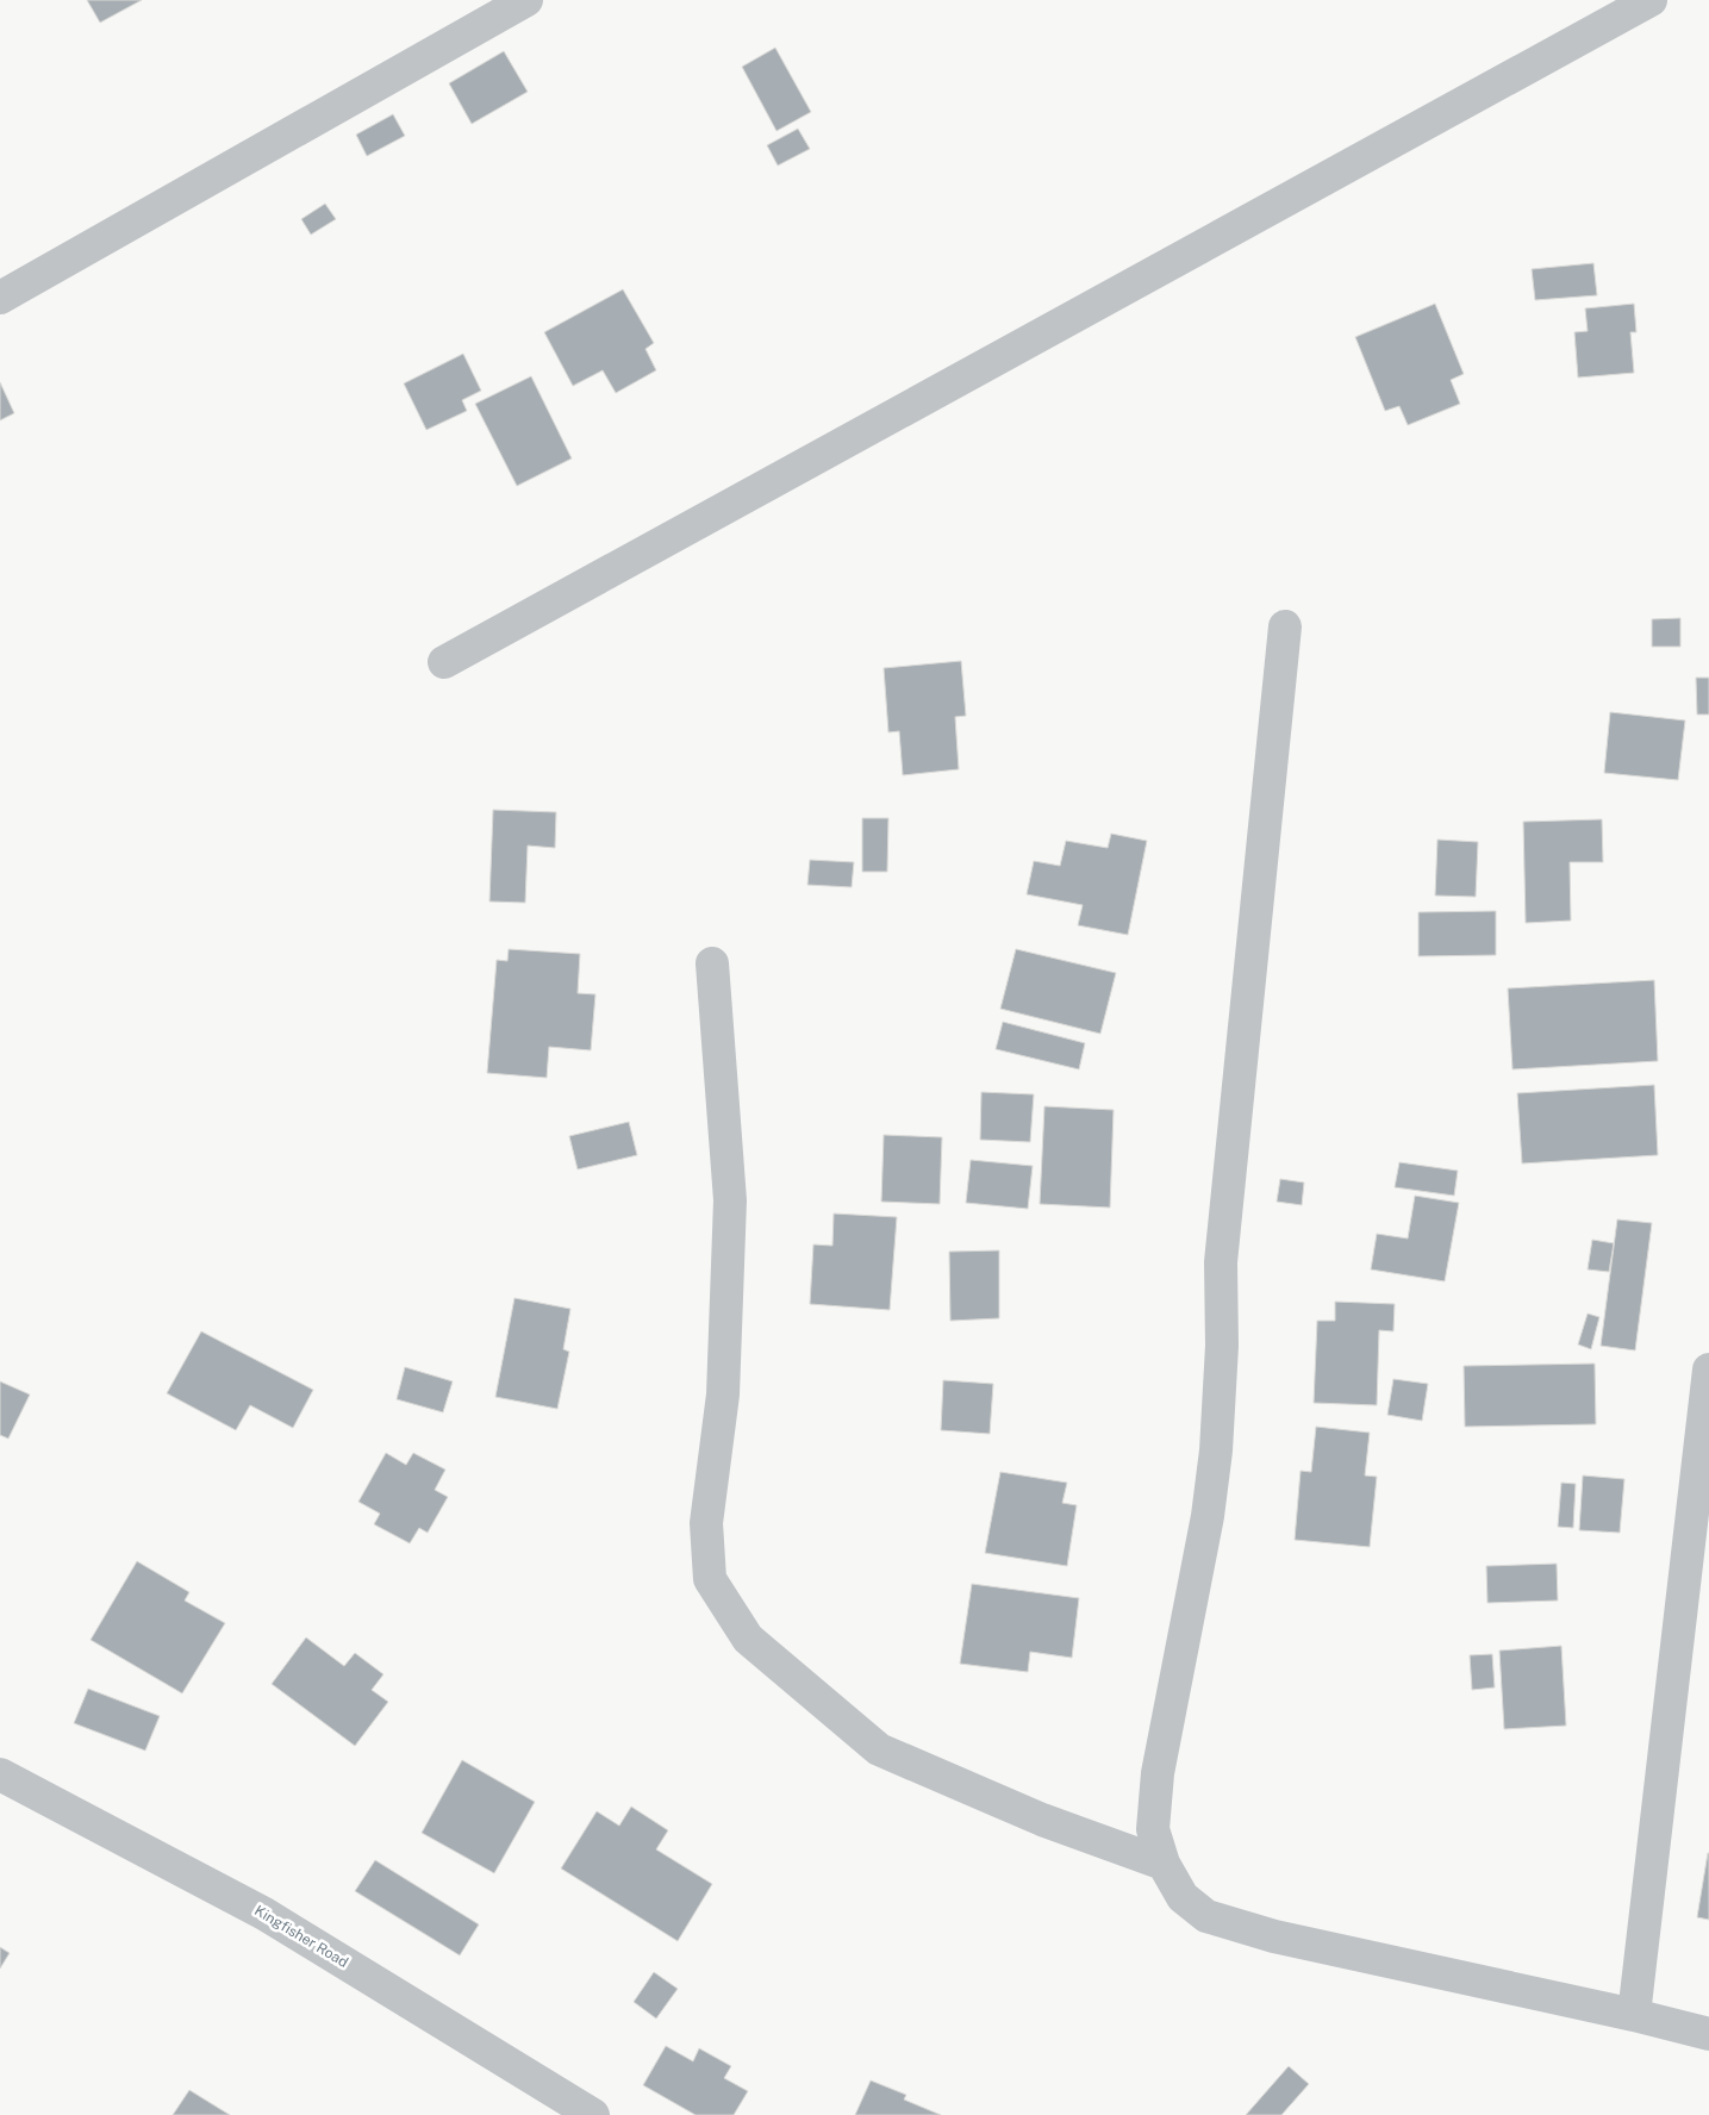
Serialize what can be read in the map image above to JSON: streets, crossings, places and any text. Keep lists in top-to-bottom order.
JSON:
{
  "streets": {
    "street": ["Kingfisher Road"]
  }
}
